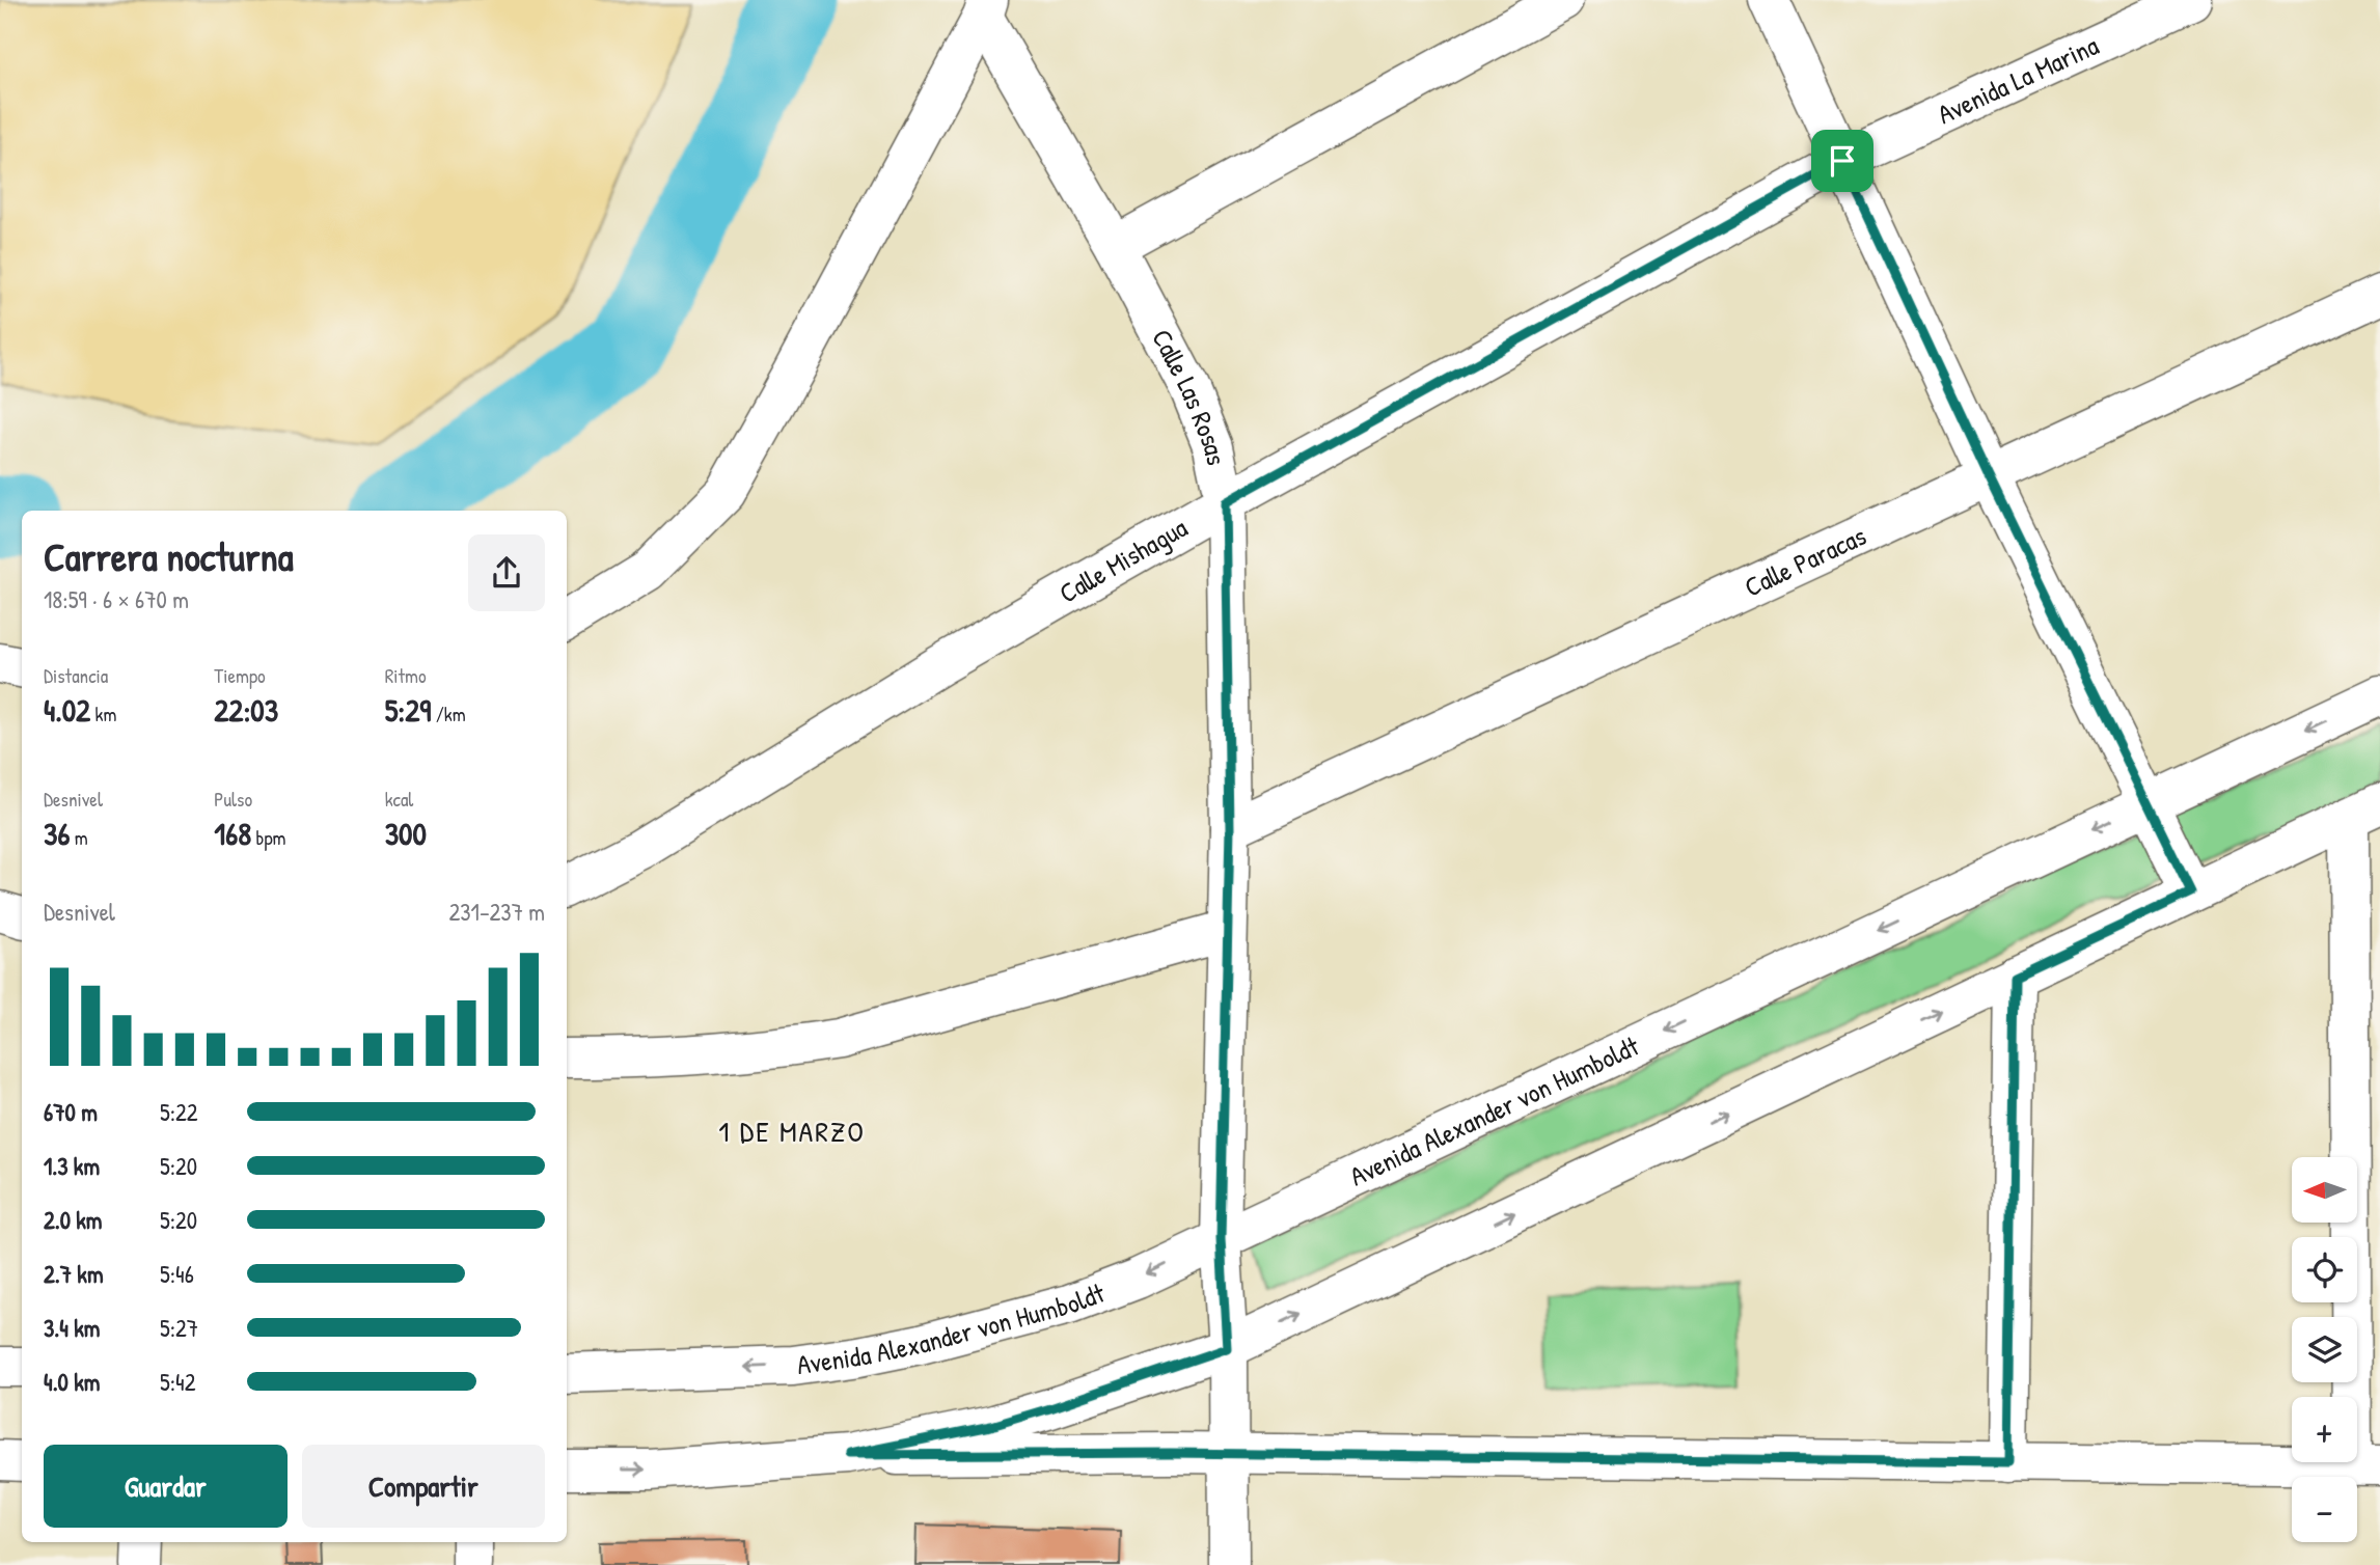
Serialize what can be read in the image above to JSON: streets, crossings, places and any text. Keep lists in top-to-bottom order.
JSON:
{
  "streets": {
    "street": [
      "Avenida La Marina",
      "Calle Las Rosas",
      "Calle Mishagua",
      "Calle Paracas",
      "Avenida Alexander von Humboldt"
    ]
  },
  "crossings": [
    ["Avenida La Marina", "Calle Mishagua"],
    ["Calle Las Rosas", "Calle Mishagua"],
    ["Calle Las Rosas", "Calle Paracas"],
    ["Calle Las Rosas", "Avenida Alexander von Humboldt"]
  ],
  "districts": ["1 DE MARZO"],
  "north": "left",
  "page": {
    "heading": ["Carrera nocturna", "18:59 · 6 × 670 m"],
    "stats": [
      ["Distancia", "4.02 km"],
      ["Tiempo", "22:03"],
      ["Ritmo", "5:29 /km"],
      ["Desnivel", "36 m"],
      ["Pulso", "168 bpm"],
      ["kcal", "300"]
    ],
    "chart": ["Desnivel", "231–237 m"],
    "list": [
      {
        "name": "670 m",
        "note": "5:22"
      },
      {
        "name": "1.3 km",
        "note": "5:20"
      },
      {
        "name": "2.0 km",
        "note": "5:20"
      },
      {
        "name": "2.7 km",
        "note": "5:46"
      },
      {
        "name": "3.4 km",
        "note": "5:27"
      },
      {
        "name": "4.0 km",
        "note": "5:42"
      }
    ],
    "map_buttons": ["+", "−"],
    "buttons": ["Guardar", "Compartir"]
  }
}
